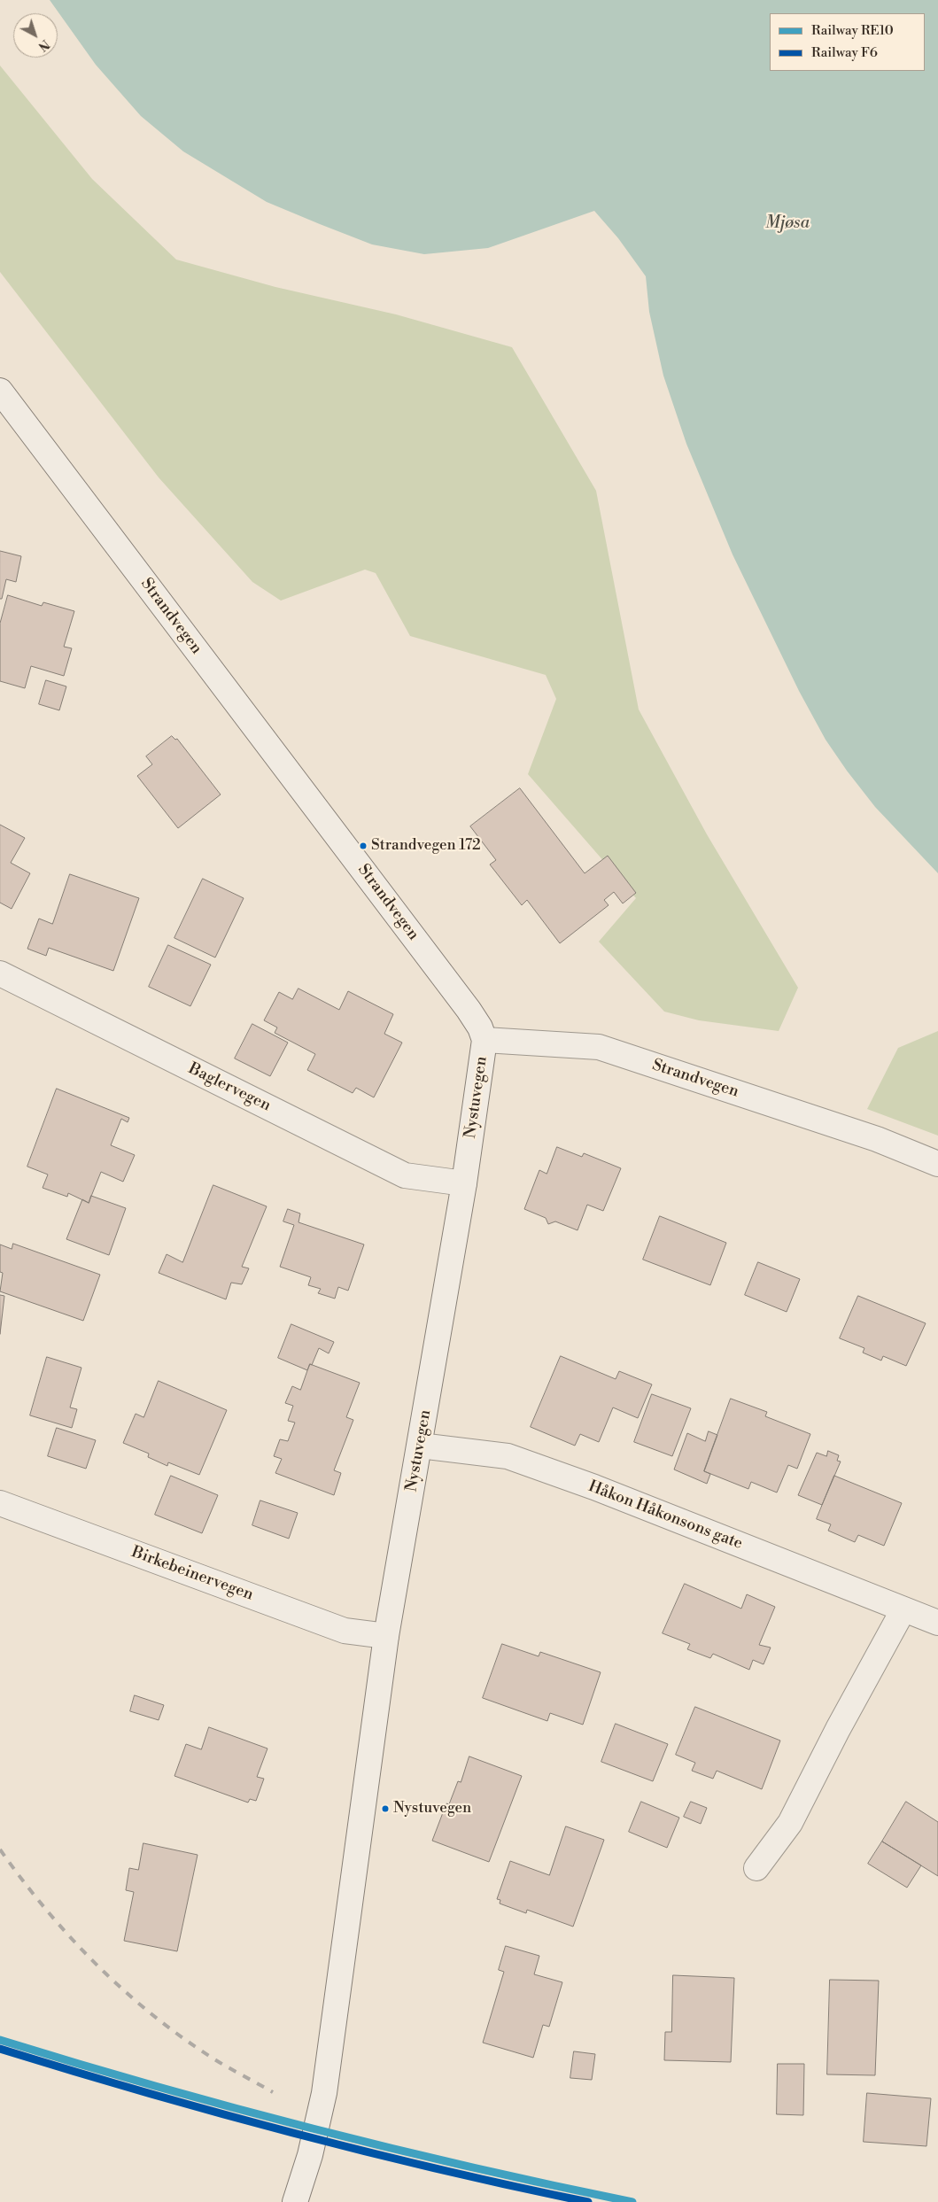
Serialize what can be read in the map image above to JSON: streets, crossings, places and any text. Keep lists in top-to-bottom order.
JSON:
{
  "streets": {
    "street": [
      "Strandvegen",
      "Baglervegen",
      "Nystuvegen",
      "Håkon Håkonsons gate",
      "Birkebeinervegen"
    ]
  },
  "crossings": [
    ["Strandvegen", "Nystuvegen"],
    ["Baglervegen", "Nystuvegen"],
    ["Nystuvegen", "Håkon Håkonsons gate"],
    ["Nystuvegen", "Birkebeinervegen"]
  ],
  "water": ["Mjøsa"],
  "places": ["Strandvegen 172", "Nystuvegen"],
  "lines": ["rail line RE10", "rail line F6"],
  "legend": ["Railway RE10", "Railway F6"],
  "north": "bottom right"
}
